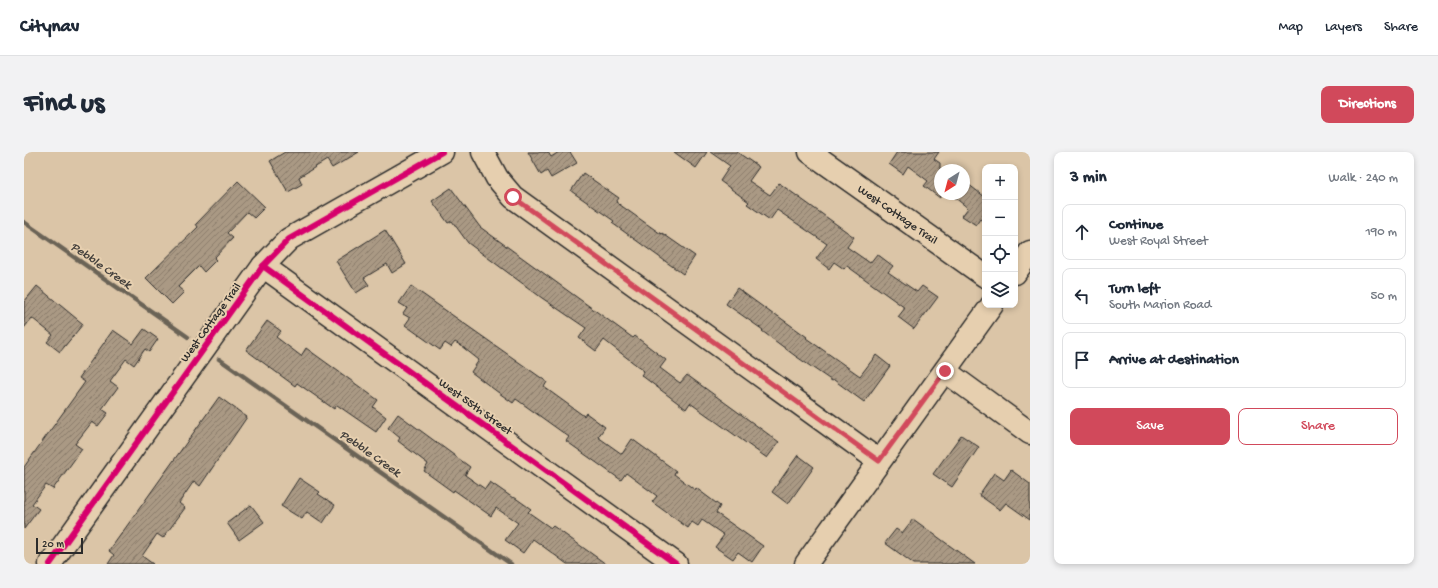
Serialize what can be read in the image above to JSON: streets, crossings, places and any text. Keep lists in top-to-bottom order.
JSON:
{
  "streets": {
    "street": ["West Cottage Trail", "West 55th Street"]
  },
  "crossings": [
    ["West Cottage Trail", "West 55th Street"]
  ],
  "water": ["Pebble Creek"],
  "scale_bar": "20 m",
  "north": "bottom left",
  "page": {
    "header": "Citynav",
    "nav": ["Map", "Layers", "Share"],
    "buttons": [
      "Directions",
      ["Save", "Share"]
    ],
    "title": "Find us",
    "heading": ["3 min", "Walk · 240 m"],
    "map_buttons": ["+", "−"],
    "list": [
      ["Continue", "West Royal Street", "190 m"],
      ["Turn left", "South Marion Road", "50 m"],
      "Arrive at destination"
    ],
    "scale": "20 m"
  }
}
